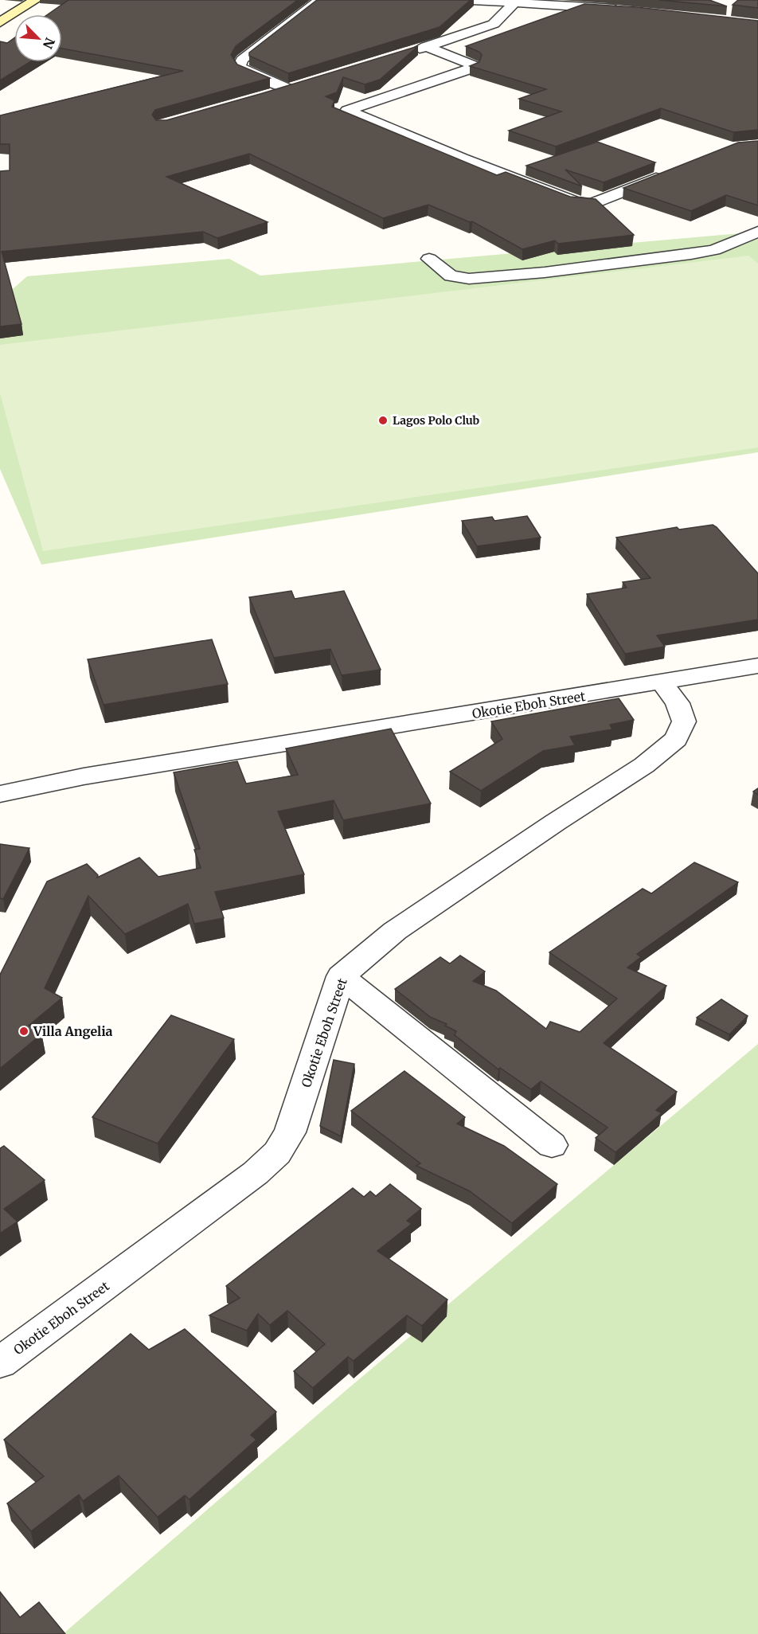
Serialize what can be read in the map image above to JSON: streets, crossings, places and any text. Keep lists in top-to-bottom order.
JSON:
{
  "streets": {
    "street": ["Okotie Eboh Street"]
  },
  "places": ["Lagos Polo Club", "Villa Angelia"],
  "north": "bottom right"
}
